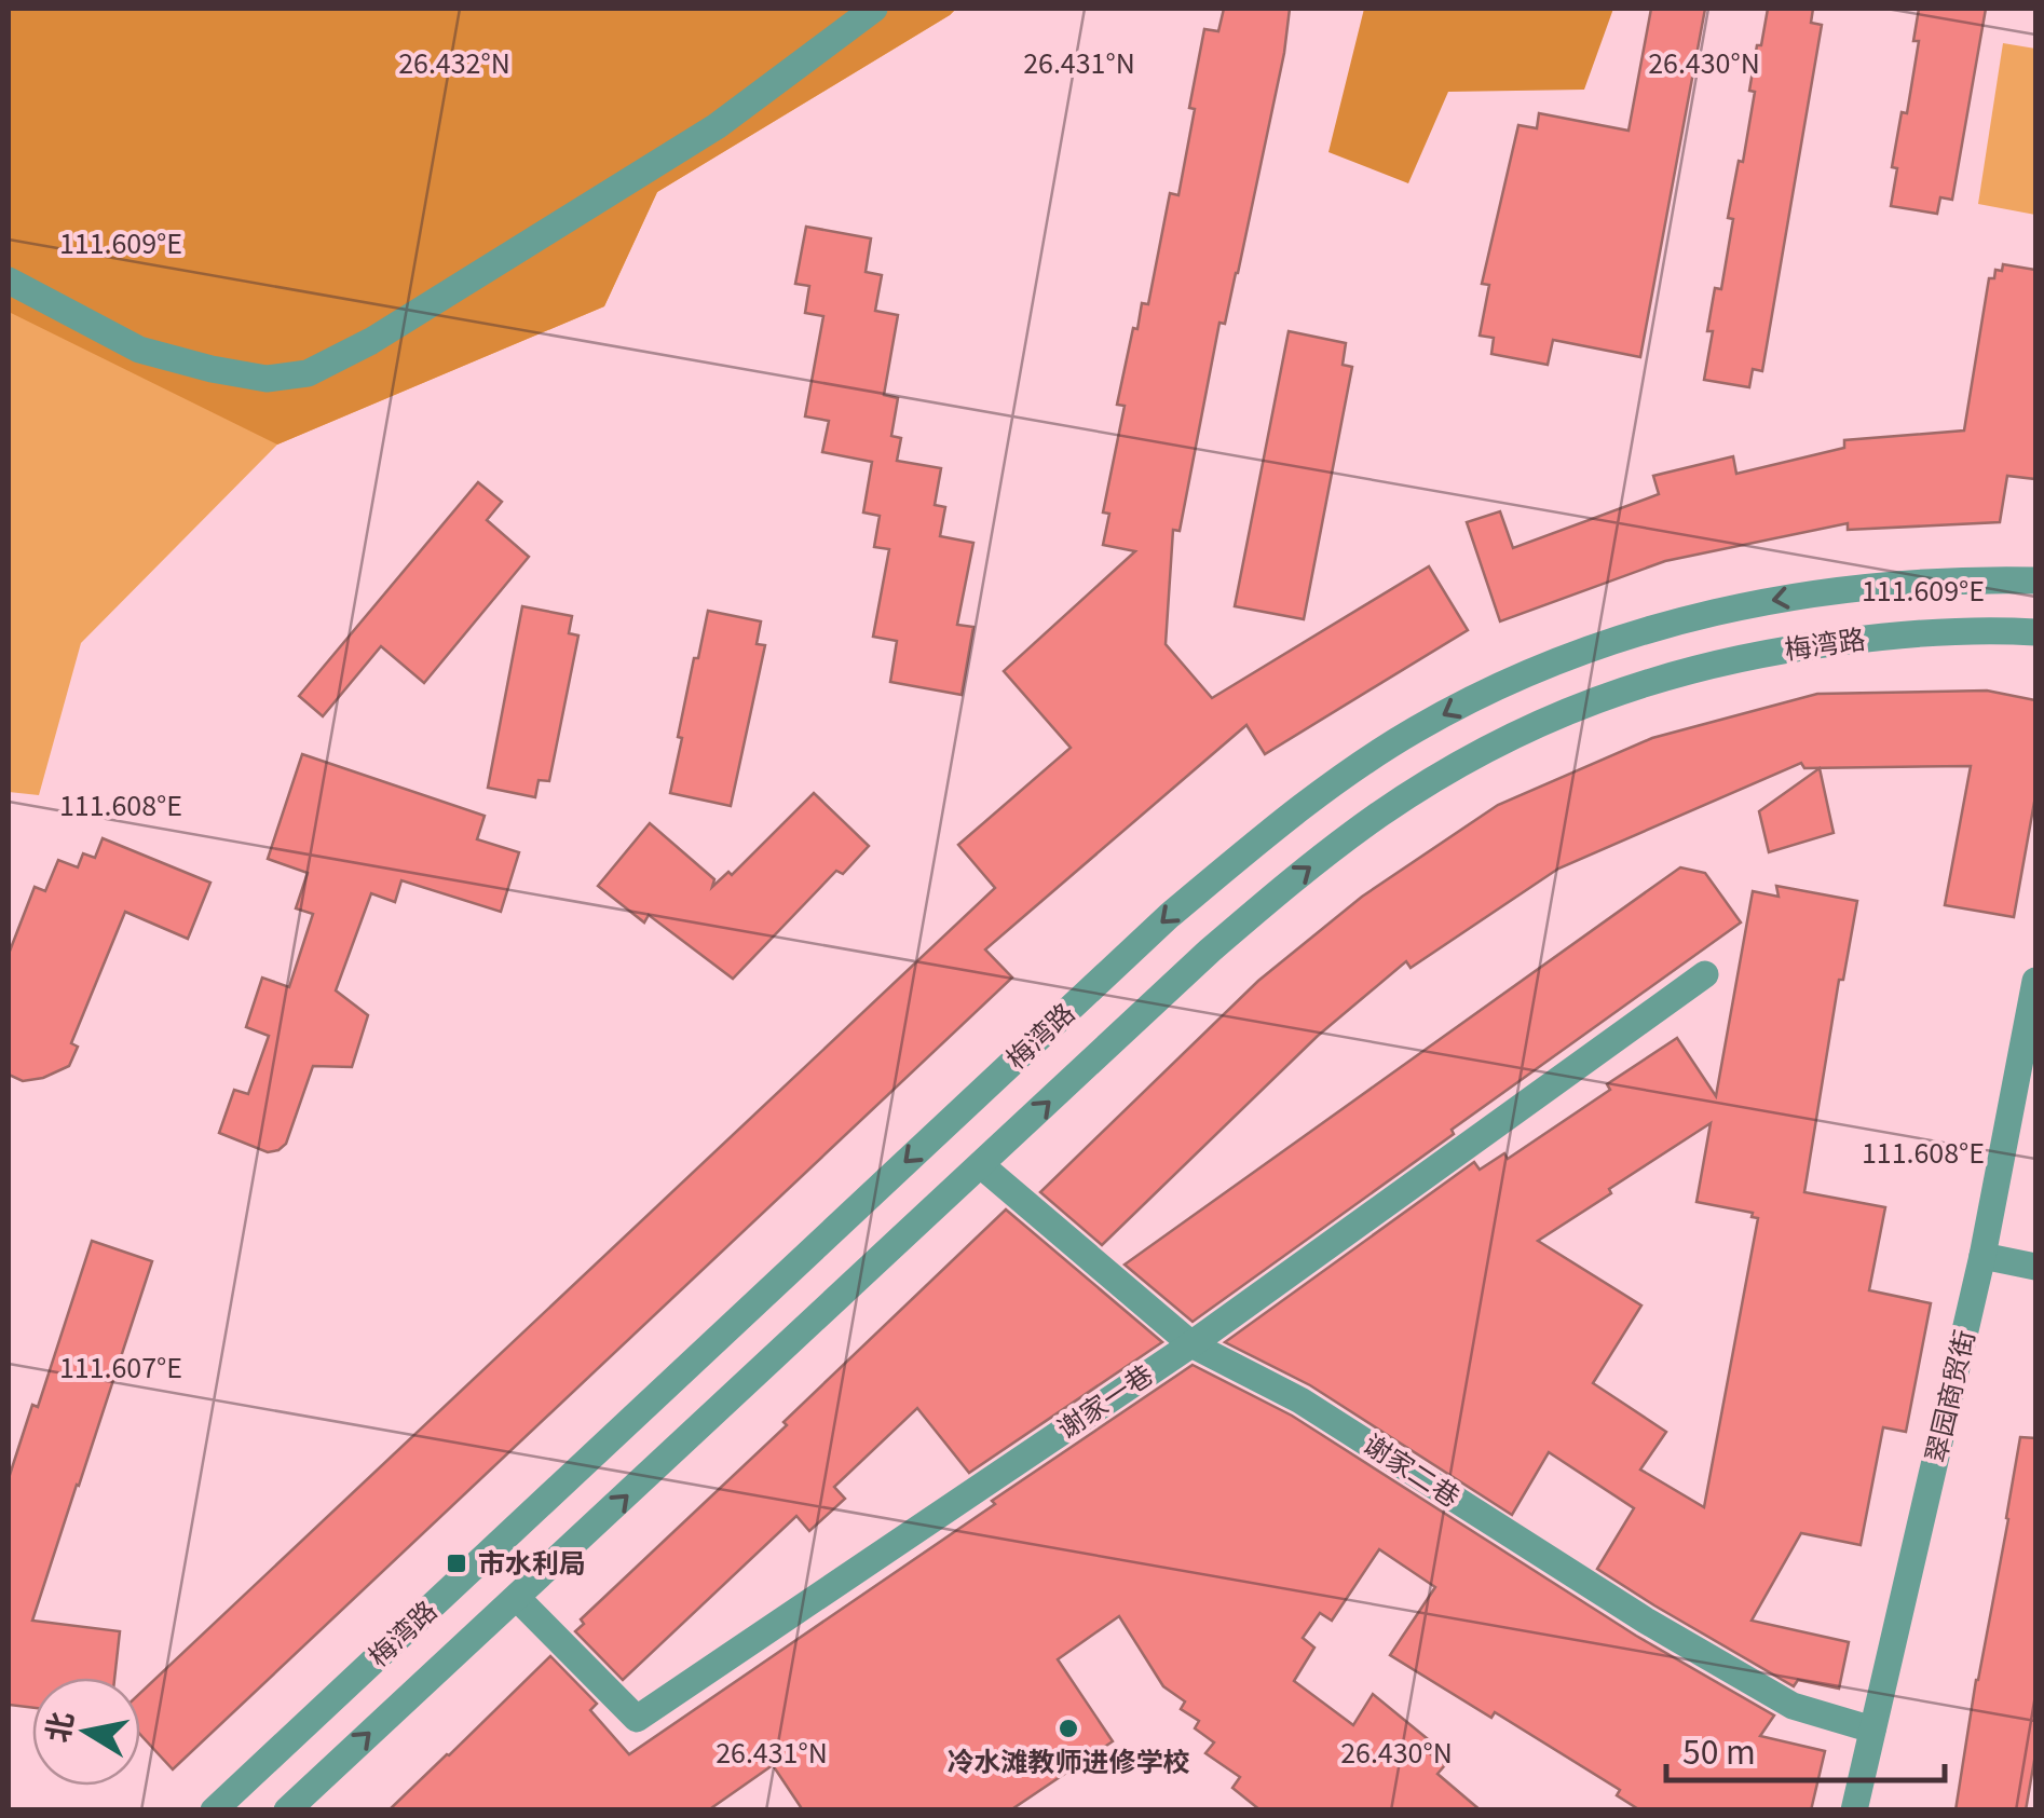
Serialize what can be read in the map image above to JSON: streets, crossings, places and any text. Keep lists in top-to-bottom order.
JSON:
{
  "streets": {
    "street": [
      "梅湾路",
      "翠园商贸街",
      "谢家一巷",
      "谢家二巷"
    ]
  },
  "crossings": [
    ["梅湾路", "谢家一巷"],
    ["梅湾路", "谢家二巷"],
    ["翠园商贸街", "谢家二巷"],
    ["谢家一巷", "谢家二巷"]
  ],
  "places": {
    "transit": ["市水利局"],
    "other": ["冷水滩教师进修学校"]
  },
  "scale_bar": "50 m",
  "north": "left",
  "coordinates": [
    "26.432°N",
    "26.431°N",
    "26.430°N",
    "111.609°E",
    "111.608°E",
    "111.607°E"
  ]
}
